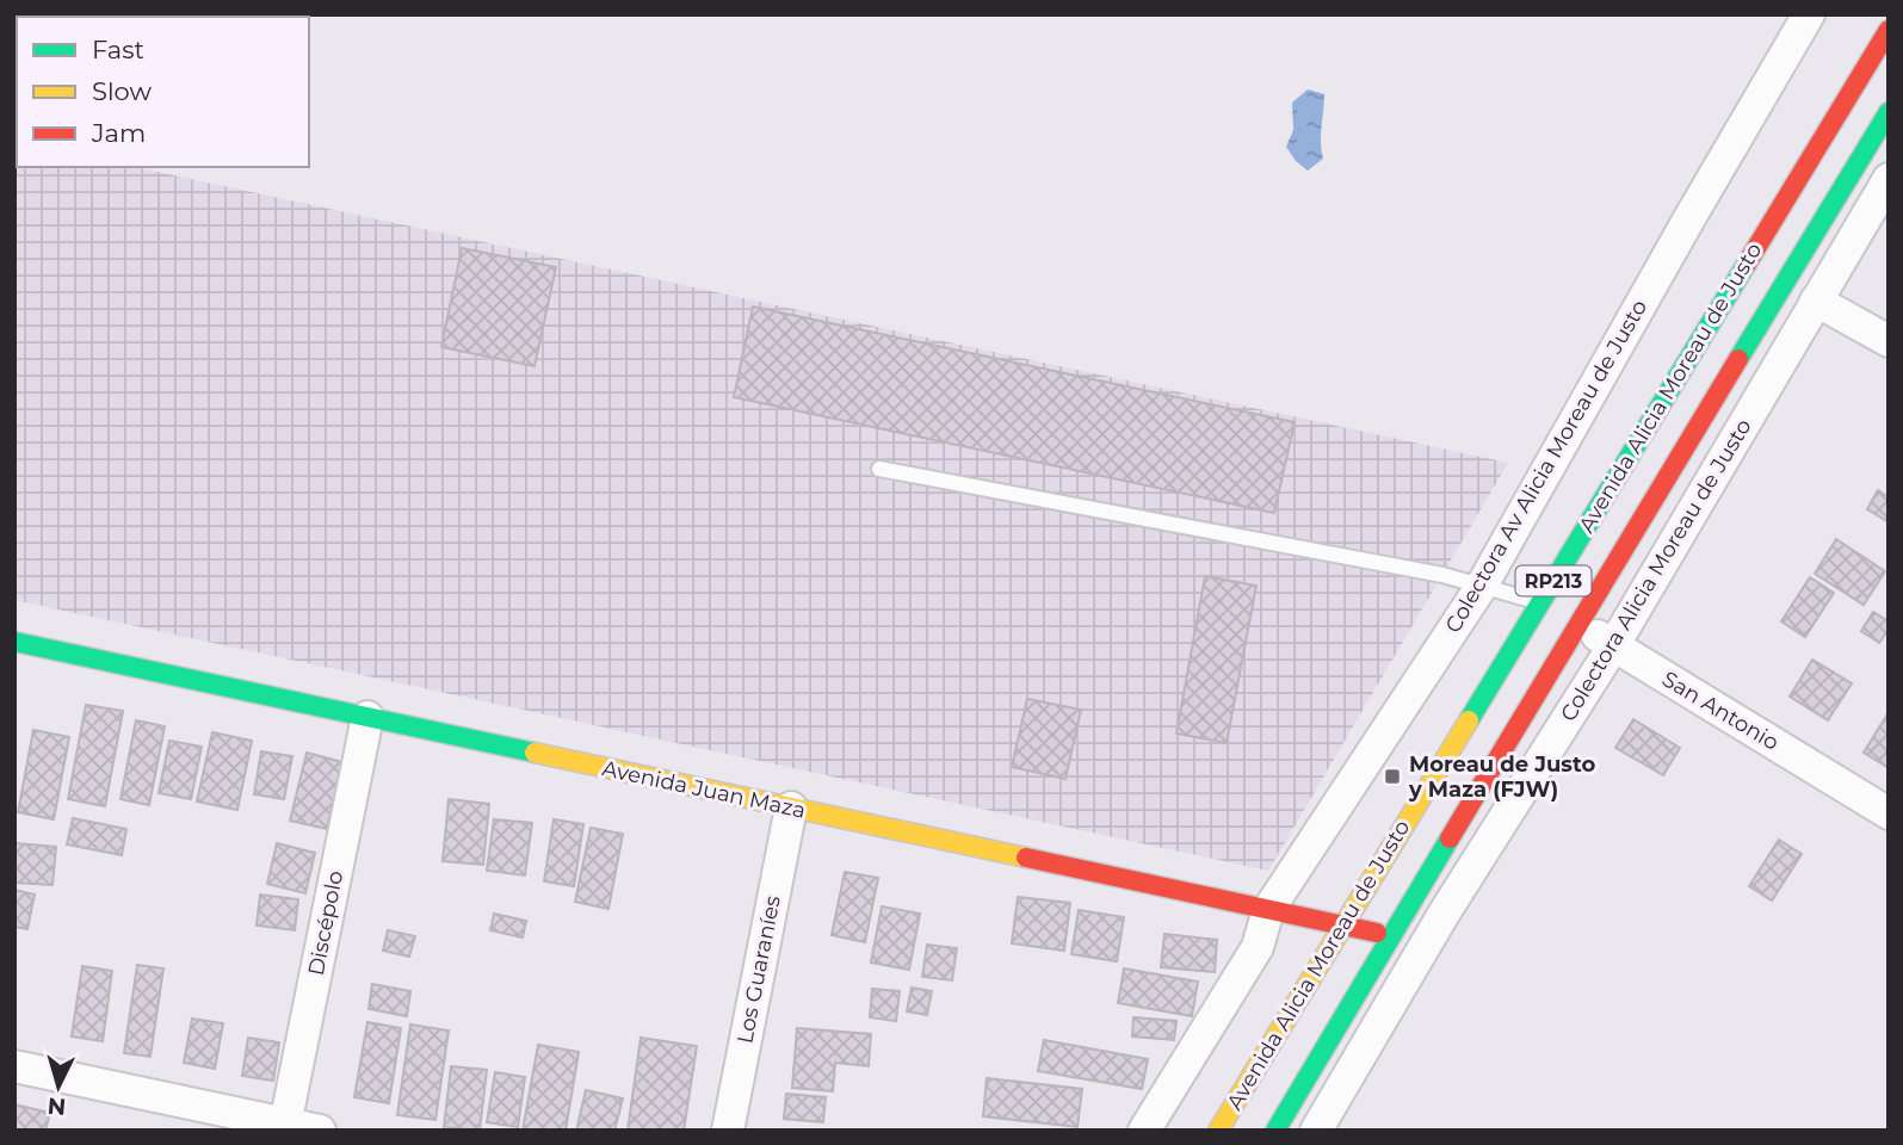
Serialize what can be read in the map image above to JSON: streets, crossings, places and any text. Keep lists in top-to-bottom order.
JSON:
{
  "streets": {
    "main road": ["Avenida Alicia Moreau de Justo", "RP213", "Avenida Juan Maza"],
    "street": [
      "Colectora Av Alicia Moreau de Justo",
      "Colectora Alicia Moreau de Justo",
      "San Antonio",
      "Discépolo",
      "Los Guaraníes"
    ]
  },
  "crossings": [
    ["Avenida Alicia Moreau de Justo", "San Antonio"],
    ["Avenida Alicia Moreau de Justo", "Avenida Juan Maza"],
    ["Colectora Av Alicia Moreau de Justo", "Avenida Juan Maza"],
    ["Colectora Alicia Moreau de Justo", "San Antonio"],
    ["Avenida Juan Maza", "Discépolo"],
    ["Avenida Juan Maza", "Los Guaraníes"]
  ],
  "places": {
    "transit": ["Moreau de Justo y Maza (FJW)"]
  },
  "legend": ["Fast", "Slow", "Jam"],
  "north": "bottom"
}
